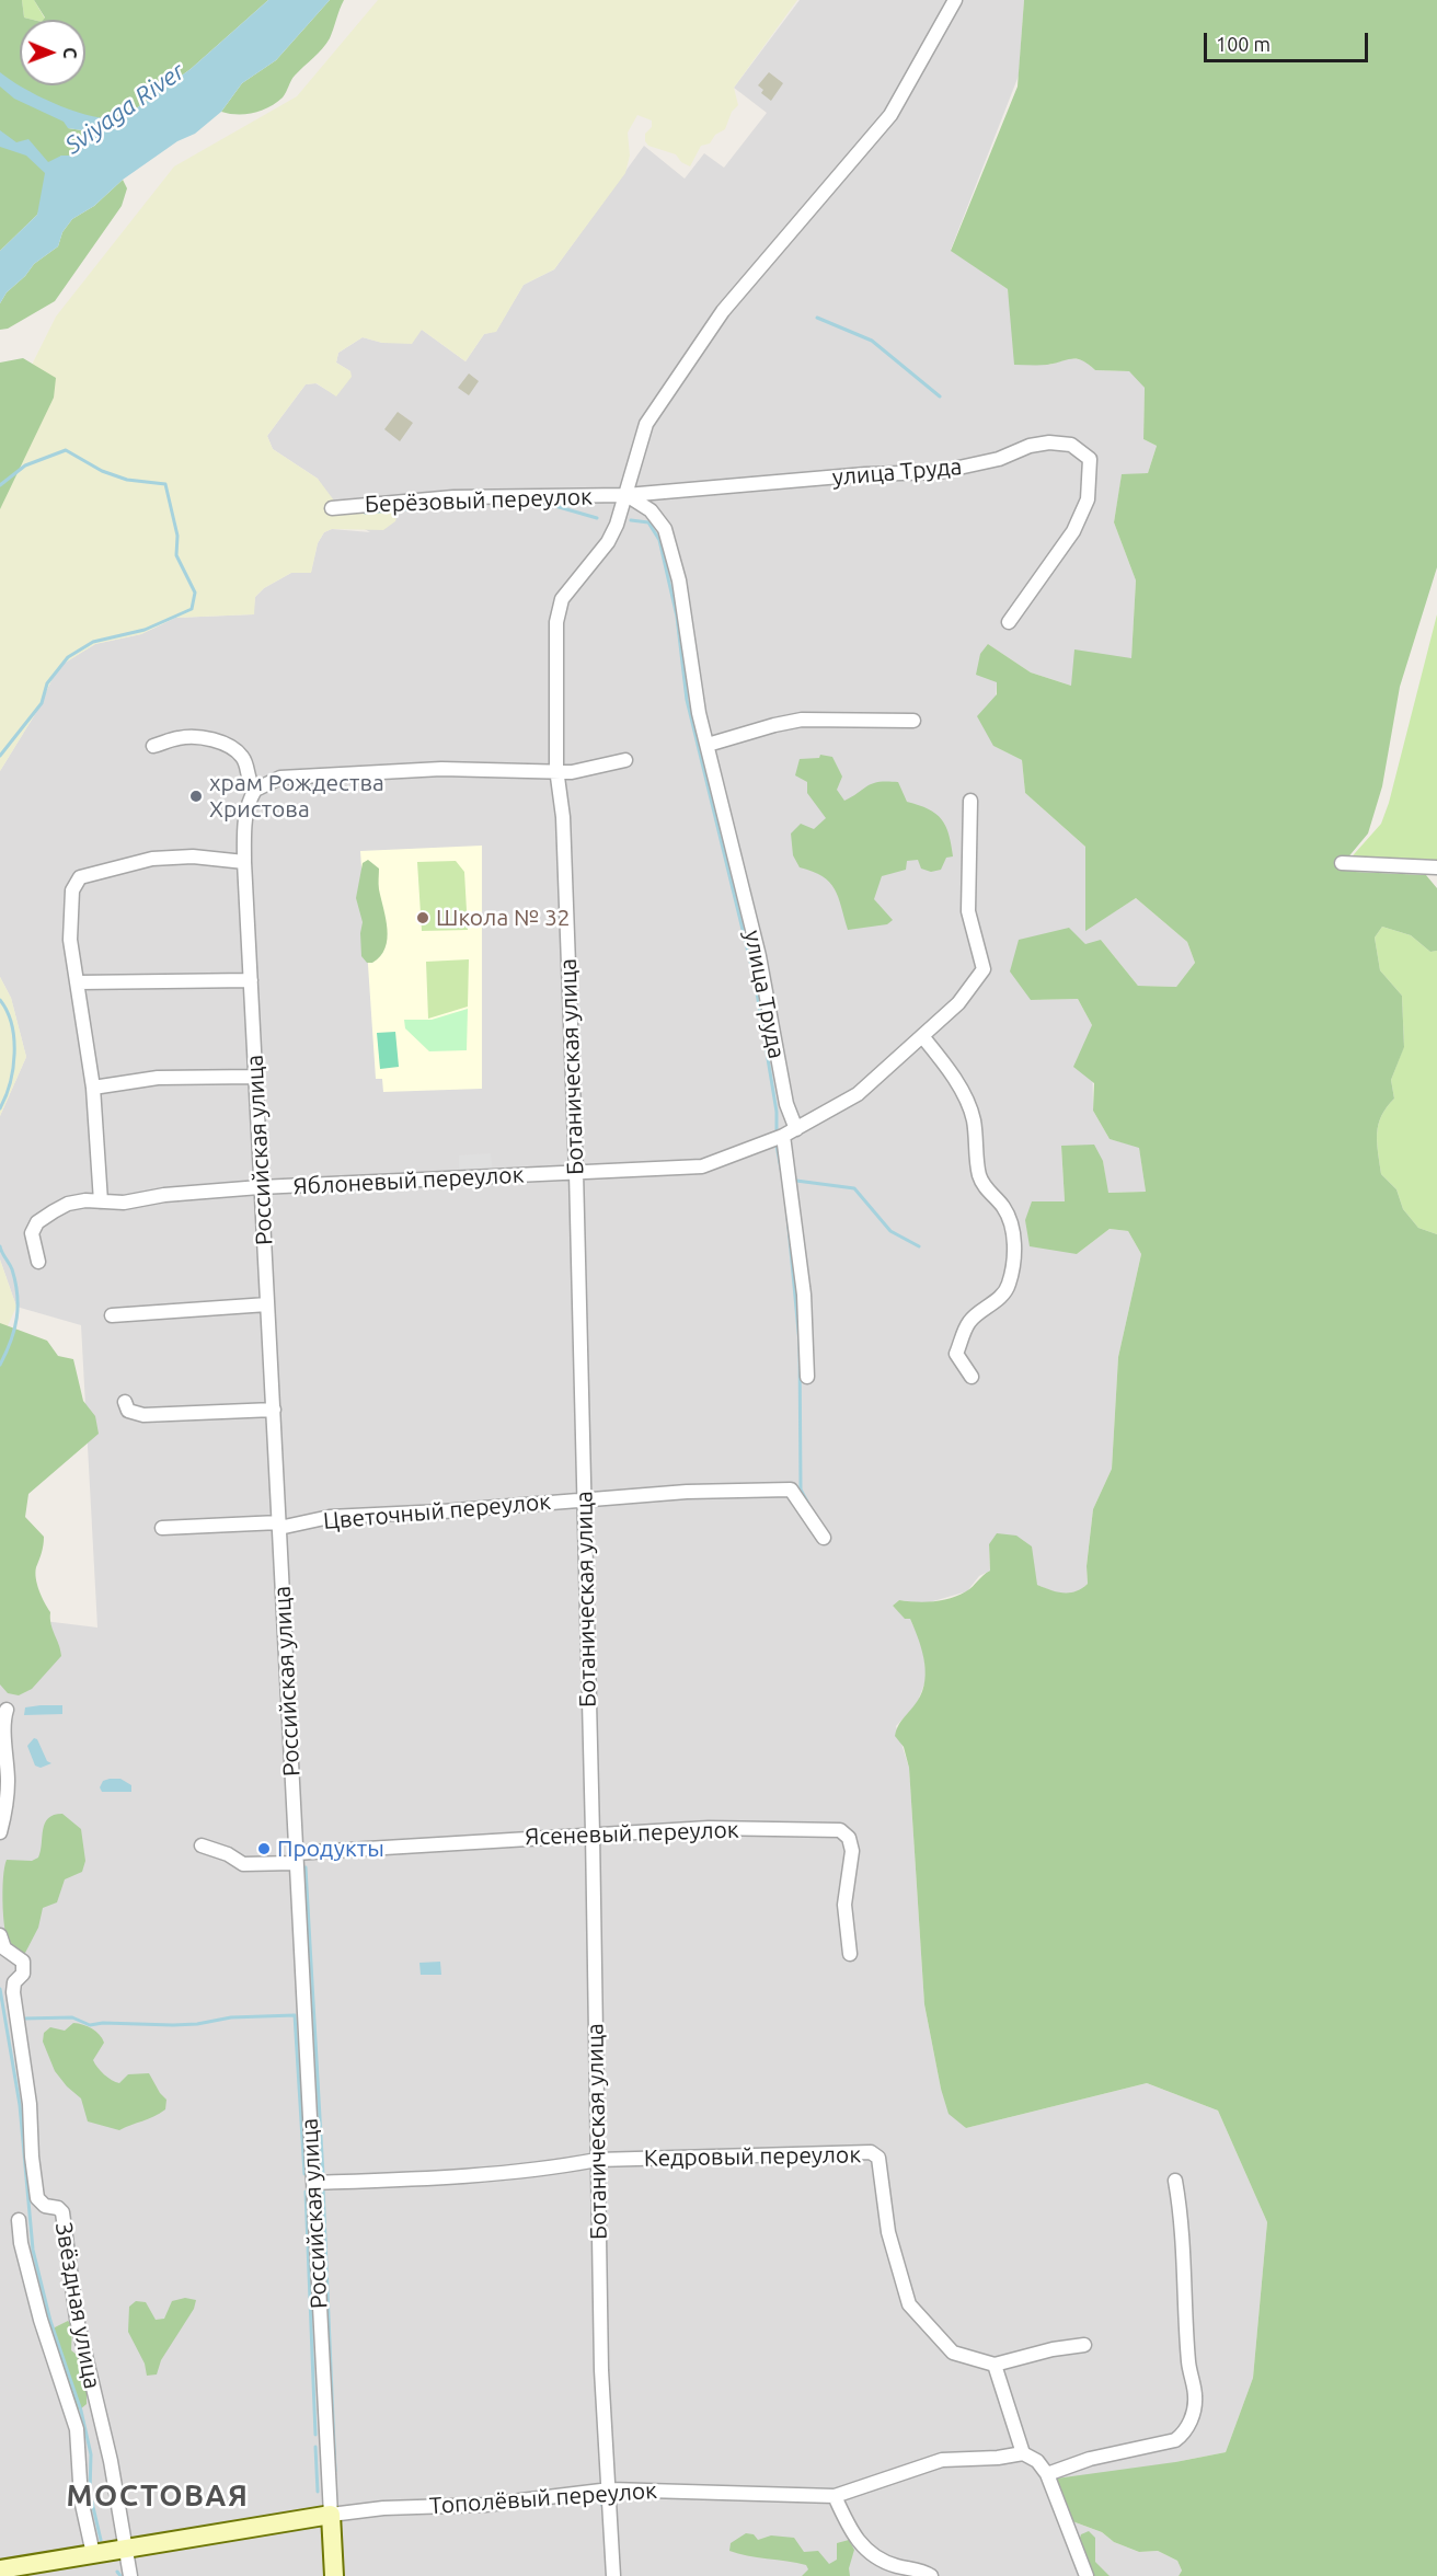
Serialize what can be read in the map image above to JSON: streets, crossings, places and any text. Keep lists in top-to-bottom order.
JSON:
{
  "streets": {
    "street": [
      "улица Труда",
      "Берёзовый переулок",
      "Ботаническая улица",
      "Российская улица",
      "Яблоневый переулок",
      "Цветочный переулок",
      "Ясеневый переулок",
      "Кедровый переулок",
      "Звёздная улица",
      "Тополёвый переулок"
    ]
  },
  "crossings": [
    ["улица Труда", "Берёзовый переулок"],
    ["улица Труда", "Ботаническая улица"],
    ["улица Труда", "Яблоневый переулок"],
    ["Берёзовый переулок", "Ботаническая улица"],
    ["Ботаническая улица", "Яблоневый переулок"],
    ["Ботаническая улица", "Цветочный переулок"],
    ["Ботаническая улица", "Ясеневый переулок"],
    ["Ботаническая улица", "Кедровый переулок"],
    ["Ботаническая улица", "Тополёвый переулок"],
    ["Российская улица", "Яблоневый переулок"],
    ["Российская улица", "Цветочный переулок"],
    ["Российская улица", "Ясеневый переулок"],
    ["Российская улица", "Кедровый переулок"],
    ["Российская улица", "Тополёвый переулок"]
  ],
  "districts": ["МОСТОВАЯ"],
  "water": ["Sviyaga River"],
  "places": ["храм Рождества Христова", "Школа № 32", "Продукты"],
  "scale_bar": "100 m",
  "north": "right"
}
